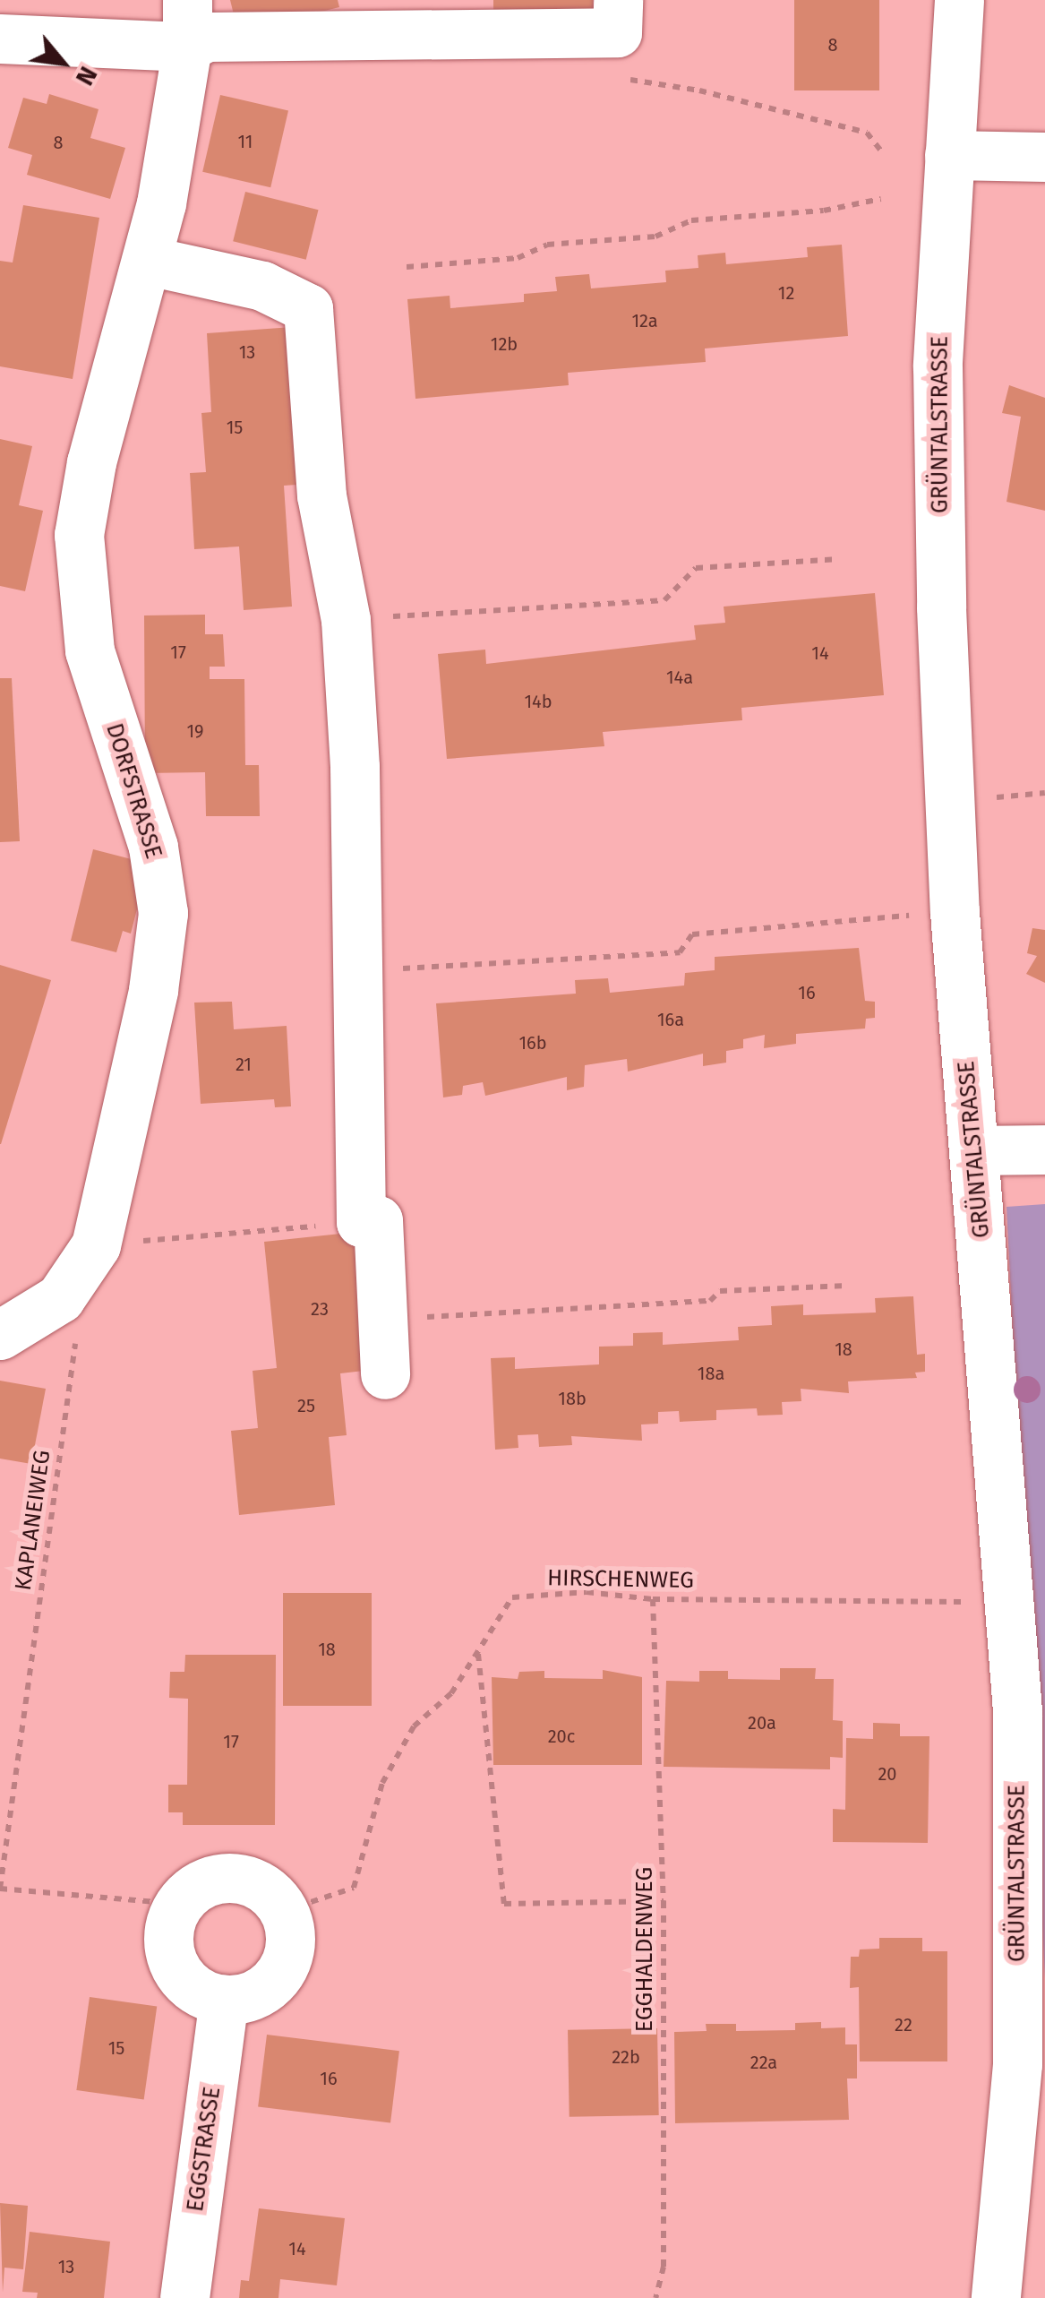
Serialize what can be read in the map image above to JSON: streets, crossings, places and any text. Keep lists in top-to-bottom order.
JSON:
{
  "streets": {
    "street": ["GRÜNTALSTRASSE", "DORFSTRASSE", "EGGSTRASSE"],
    "path": ["KAPLANEIWEG", "HIRSCHENWEG", "EGGHALDENWEG"]
  },
  "crossings": [
    ["HIRSCHENWEG", "EGGHALDENWEG"],
    ["HIRSCHENWEG", "EGGSTRASSE"]
  ],
  "house_numbers": [
    "8",
    "11",
    "8",
    "12",
    "12a",
    "12b",
    "13",
    "15",
    "17",
    "14",
    "14a",
    "14b",
    "19",
    "16",
    "16a",
    "16b",
    "21",
    "23",
    "18",
    "18a",
    "18b",
    "25",
    "18",
    "20a",
    "20c",
    "17",
    "20",
    "22",
    "15",
    "22b",
    "22a",
    "16",
    "14",
    "13"
  ],
  "north": "bottom right"
}
